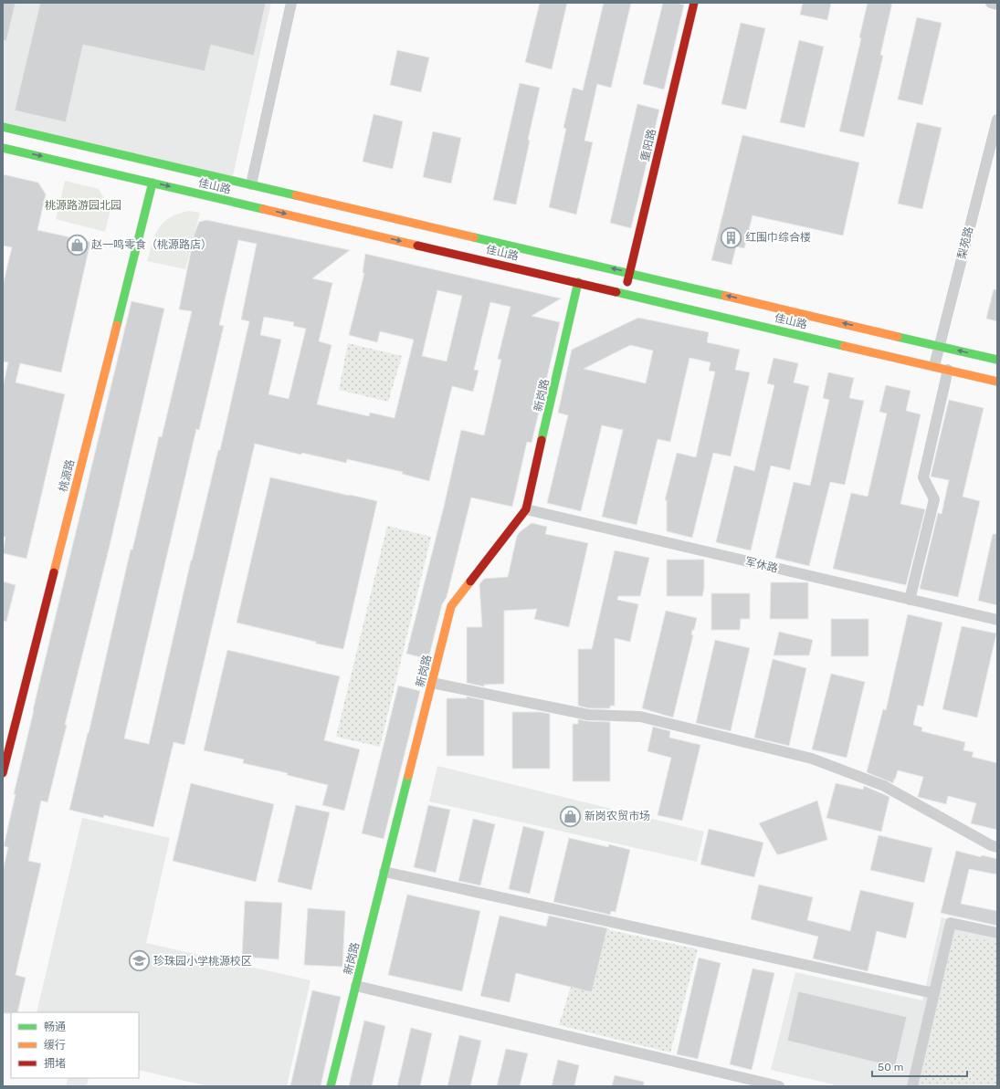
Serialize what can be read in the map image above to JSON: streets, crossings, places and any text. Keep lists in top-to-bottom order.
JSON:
{
  "streets": {
    "street": [
      "重阳路",
      "佳山路",
      "梨苑路",
      "新岗路",
      "桃源路",
      "军休路"
    ]
  },
  "crossings": [
    ["重阳路", "佳山路"],
    ["佳山路", "梨苑路"],
    ["佳山路", "新岗路"],
    ["佳山路", "桃源路"],
    ["新岗路", "军休路"]
  ],
  "parks": ["桃源路游园北园"],
  "places": {
    "building": ["红围巾综合楼"],
    "shop": ["赵一鸣零食（桃源路店）", "新岗农贸市场"],
    "school or university": ["珍珠园小学桃源校区"]
  },
  "legend": ["畅通", "缓行", "拥堵"],
  "scale_bar": "50 m"
}
